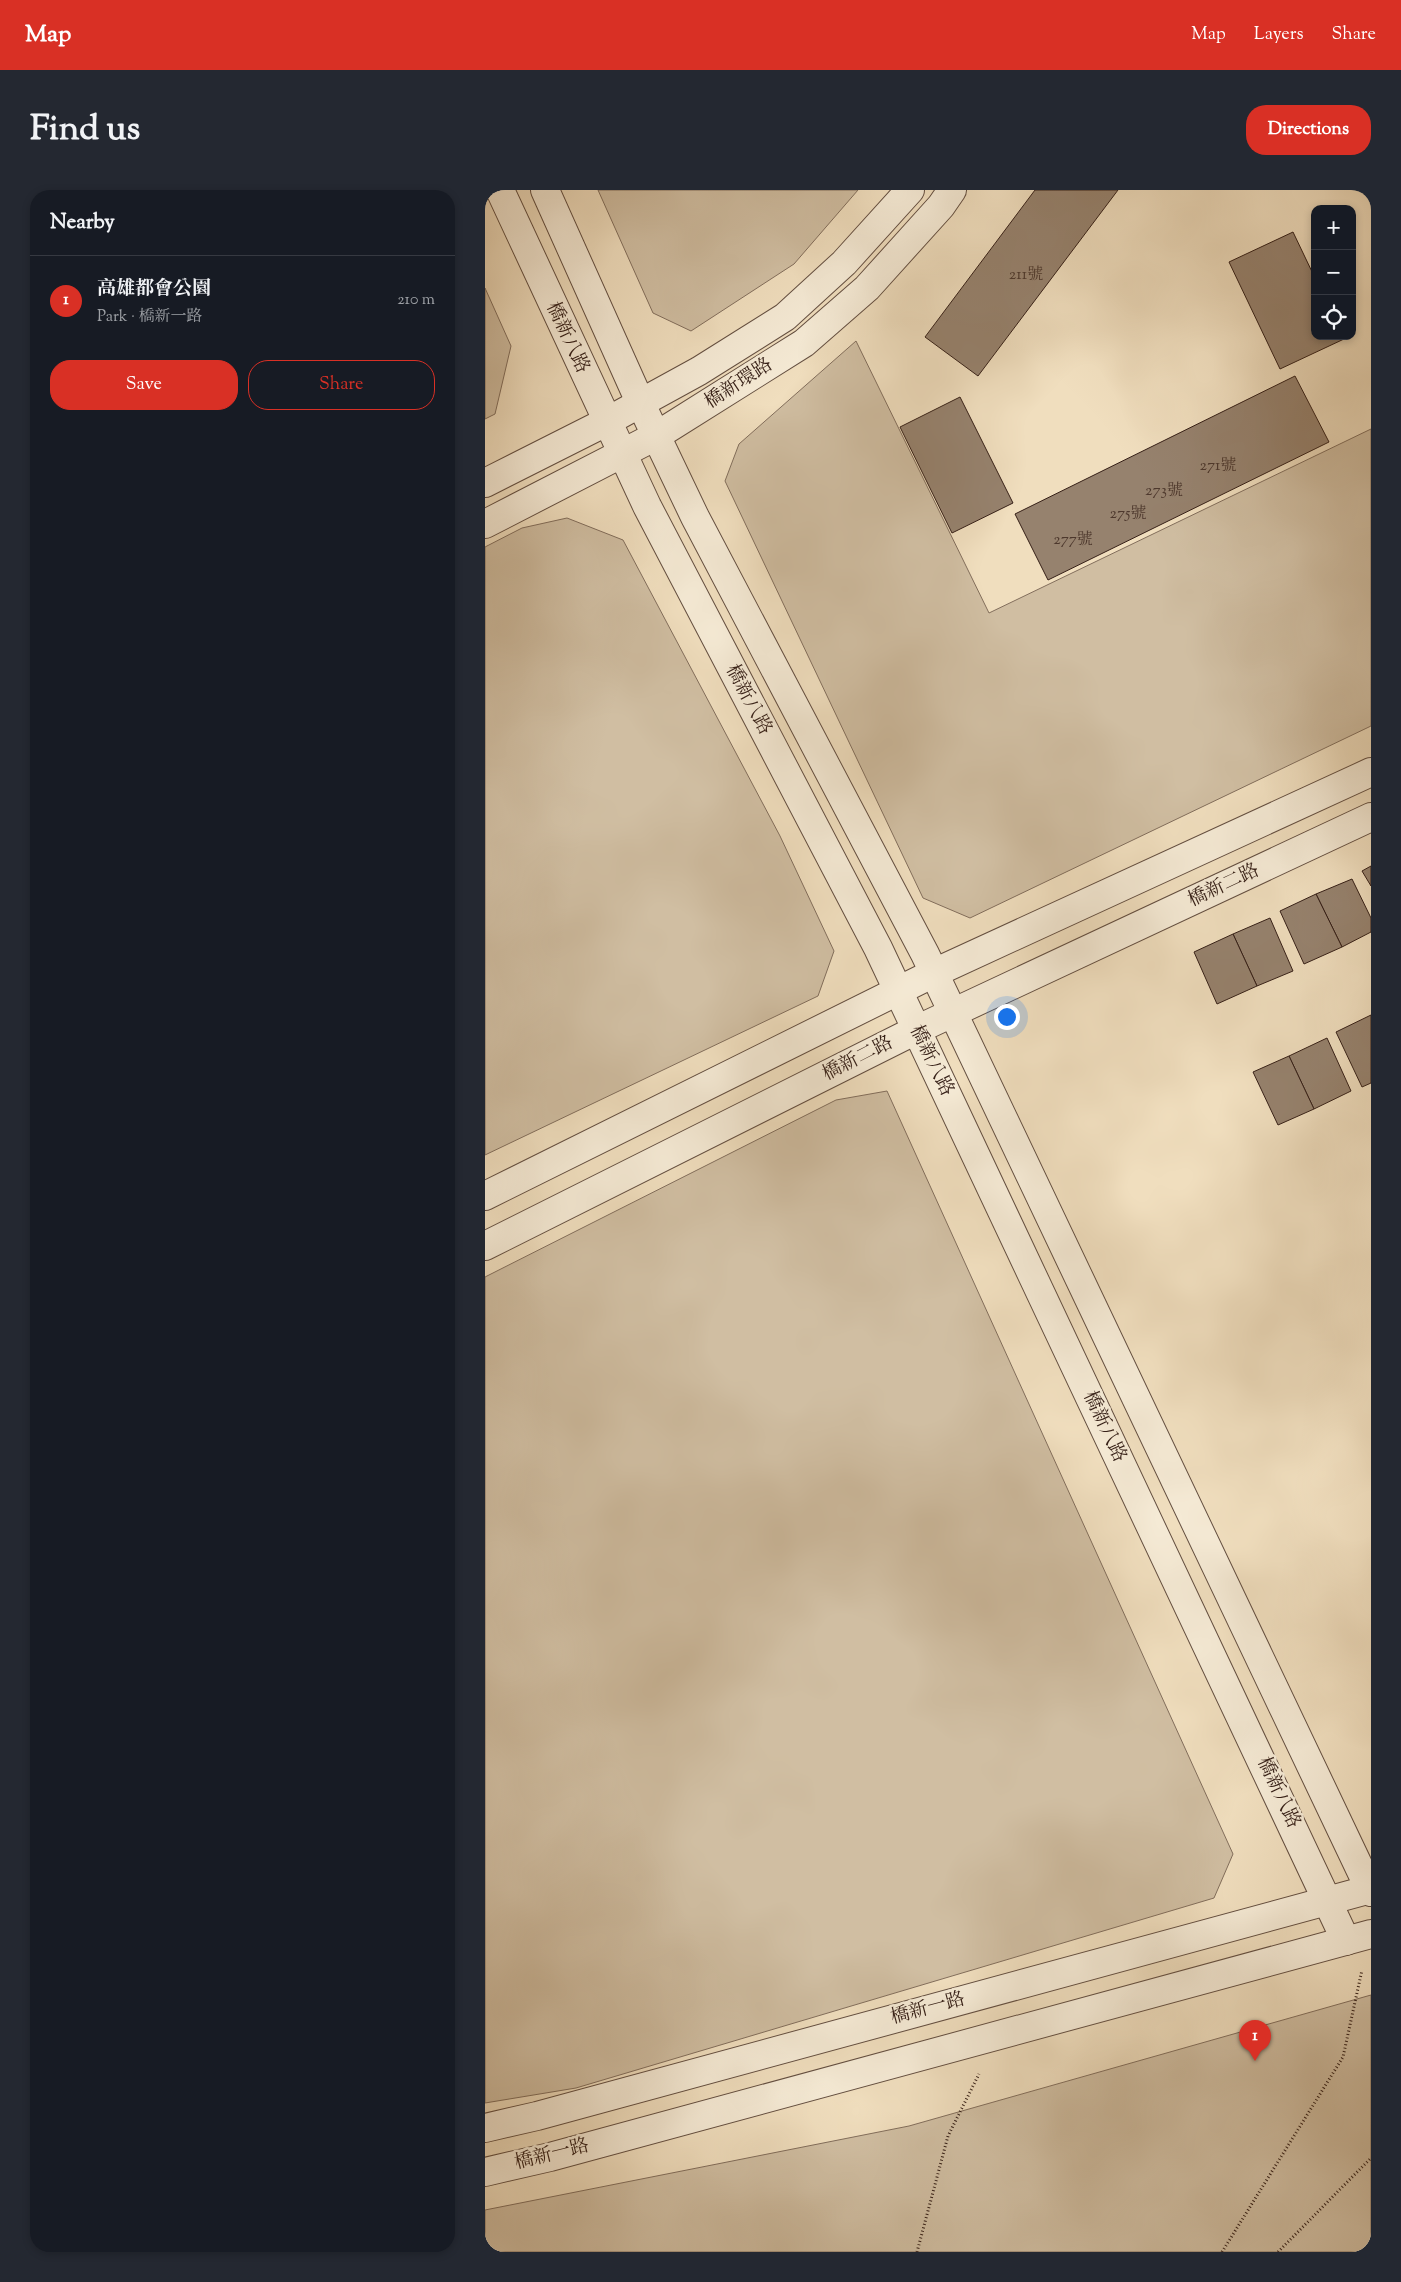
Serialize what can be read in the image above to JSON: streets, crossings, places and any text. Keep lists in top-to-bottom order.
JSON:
{
  "streets": {
    "street": [
      "橋新八路",
      "橋新環路",
      "橋新二路",
      "橋新一路"
    ]
  },
  "crossings": [
    ["橋新八路", "橋新環路"],
    ["橋新八路", "橋新二路"],
    ["橋新八路", "橋新一路"]
  ],
  "house_numbers": [
    "211號",
    "271號",
    "273號",
    "275號",
    "277號"
  ],
  "page": {
    "header": "Map",
    "nav": ["Map", "Layers", "Share"],
    "title": "Find us",
    "buttons": [
      "Directions",
      ["Save", "Share"]
    ],
    "heading": "Nearby",
    "map_buttons": ["+", "−"],
    "list": [
      {
        "mark": "1",
        "name": "高雄都會公園",
        "note": "Park · 橋新一路",
        "value": "210 m"
      }
    ],
    "pins": "1"
  }
}
